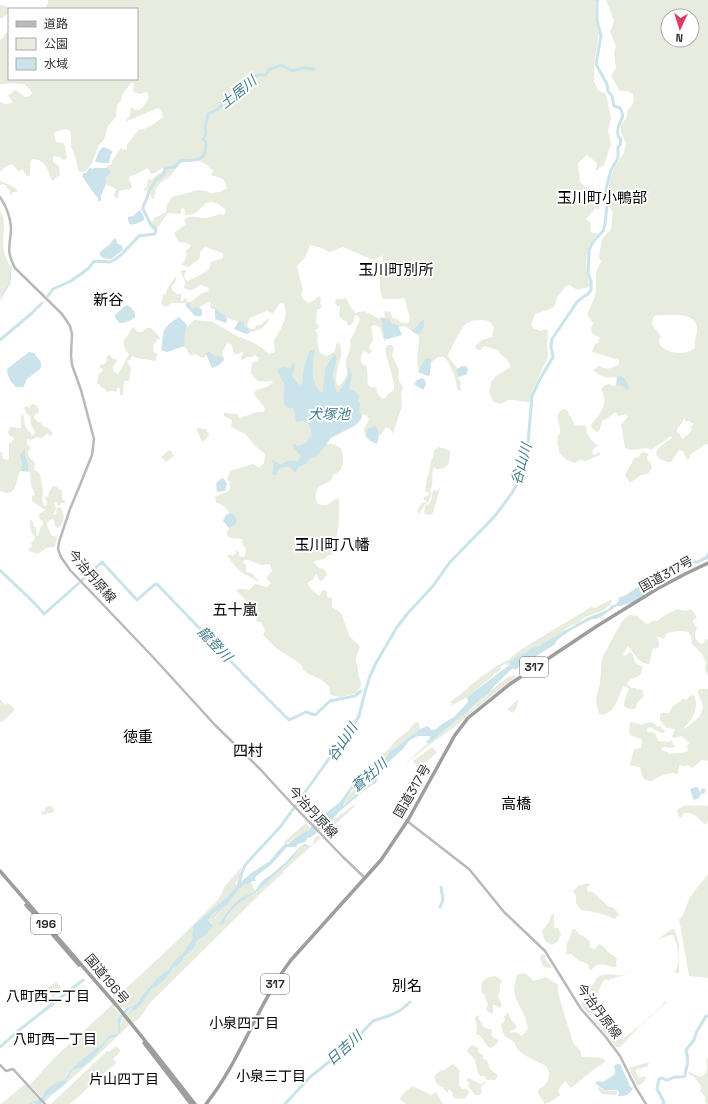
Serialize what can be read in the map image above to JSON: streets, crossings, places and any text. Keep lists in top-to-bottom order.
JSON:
{
  "streets": {
    "highway": [
      "国道317号",
      "317",
      "196",
      "国道196号"
    ],
    "main road": ["今治丹原線"]
  },
  "crossings": [
    ["国道317号", "今治丹原線"]
  ],
  "districts": [
    "玉川町小鴨部",
    "玉川町別所",
    "新谷",
    "玉川町八幡",
    "五十嵐",
    "徳重",
    "四村",
    "高橋",
    "別名",
    "八町西二丁目",
    "小泉四丁目",
    "八町西一丁目",
    "小泉三丁目",
    "片山四丁目"
  ],
  "water": [
    "土居川",
    "犬塚池",
    "谷山川",
    "龍登川",
    "蒼社川",
    "日吉川"
  ],
  "legend": ["道路", "公園", "水域"],
  "north": "bottom"
}
